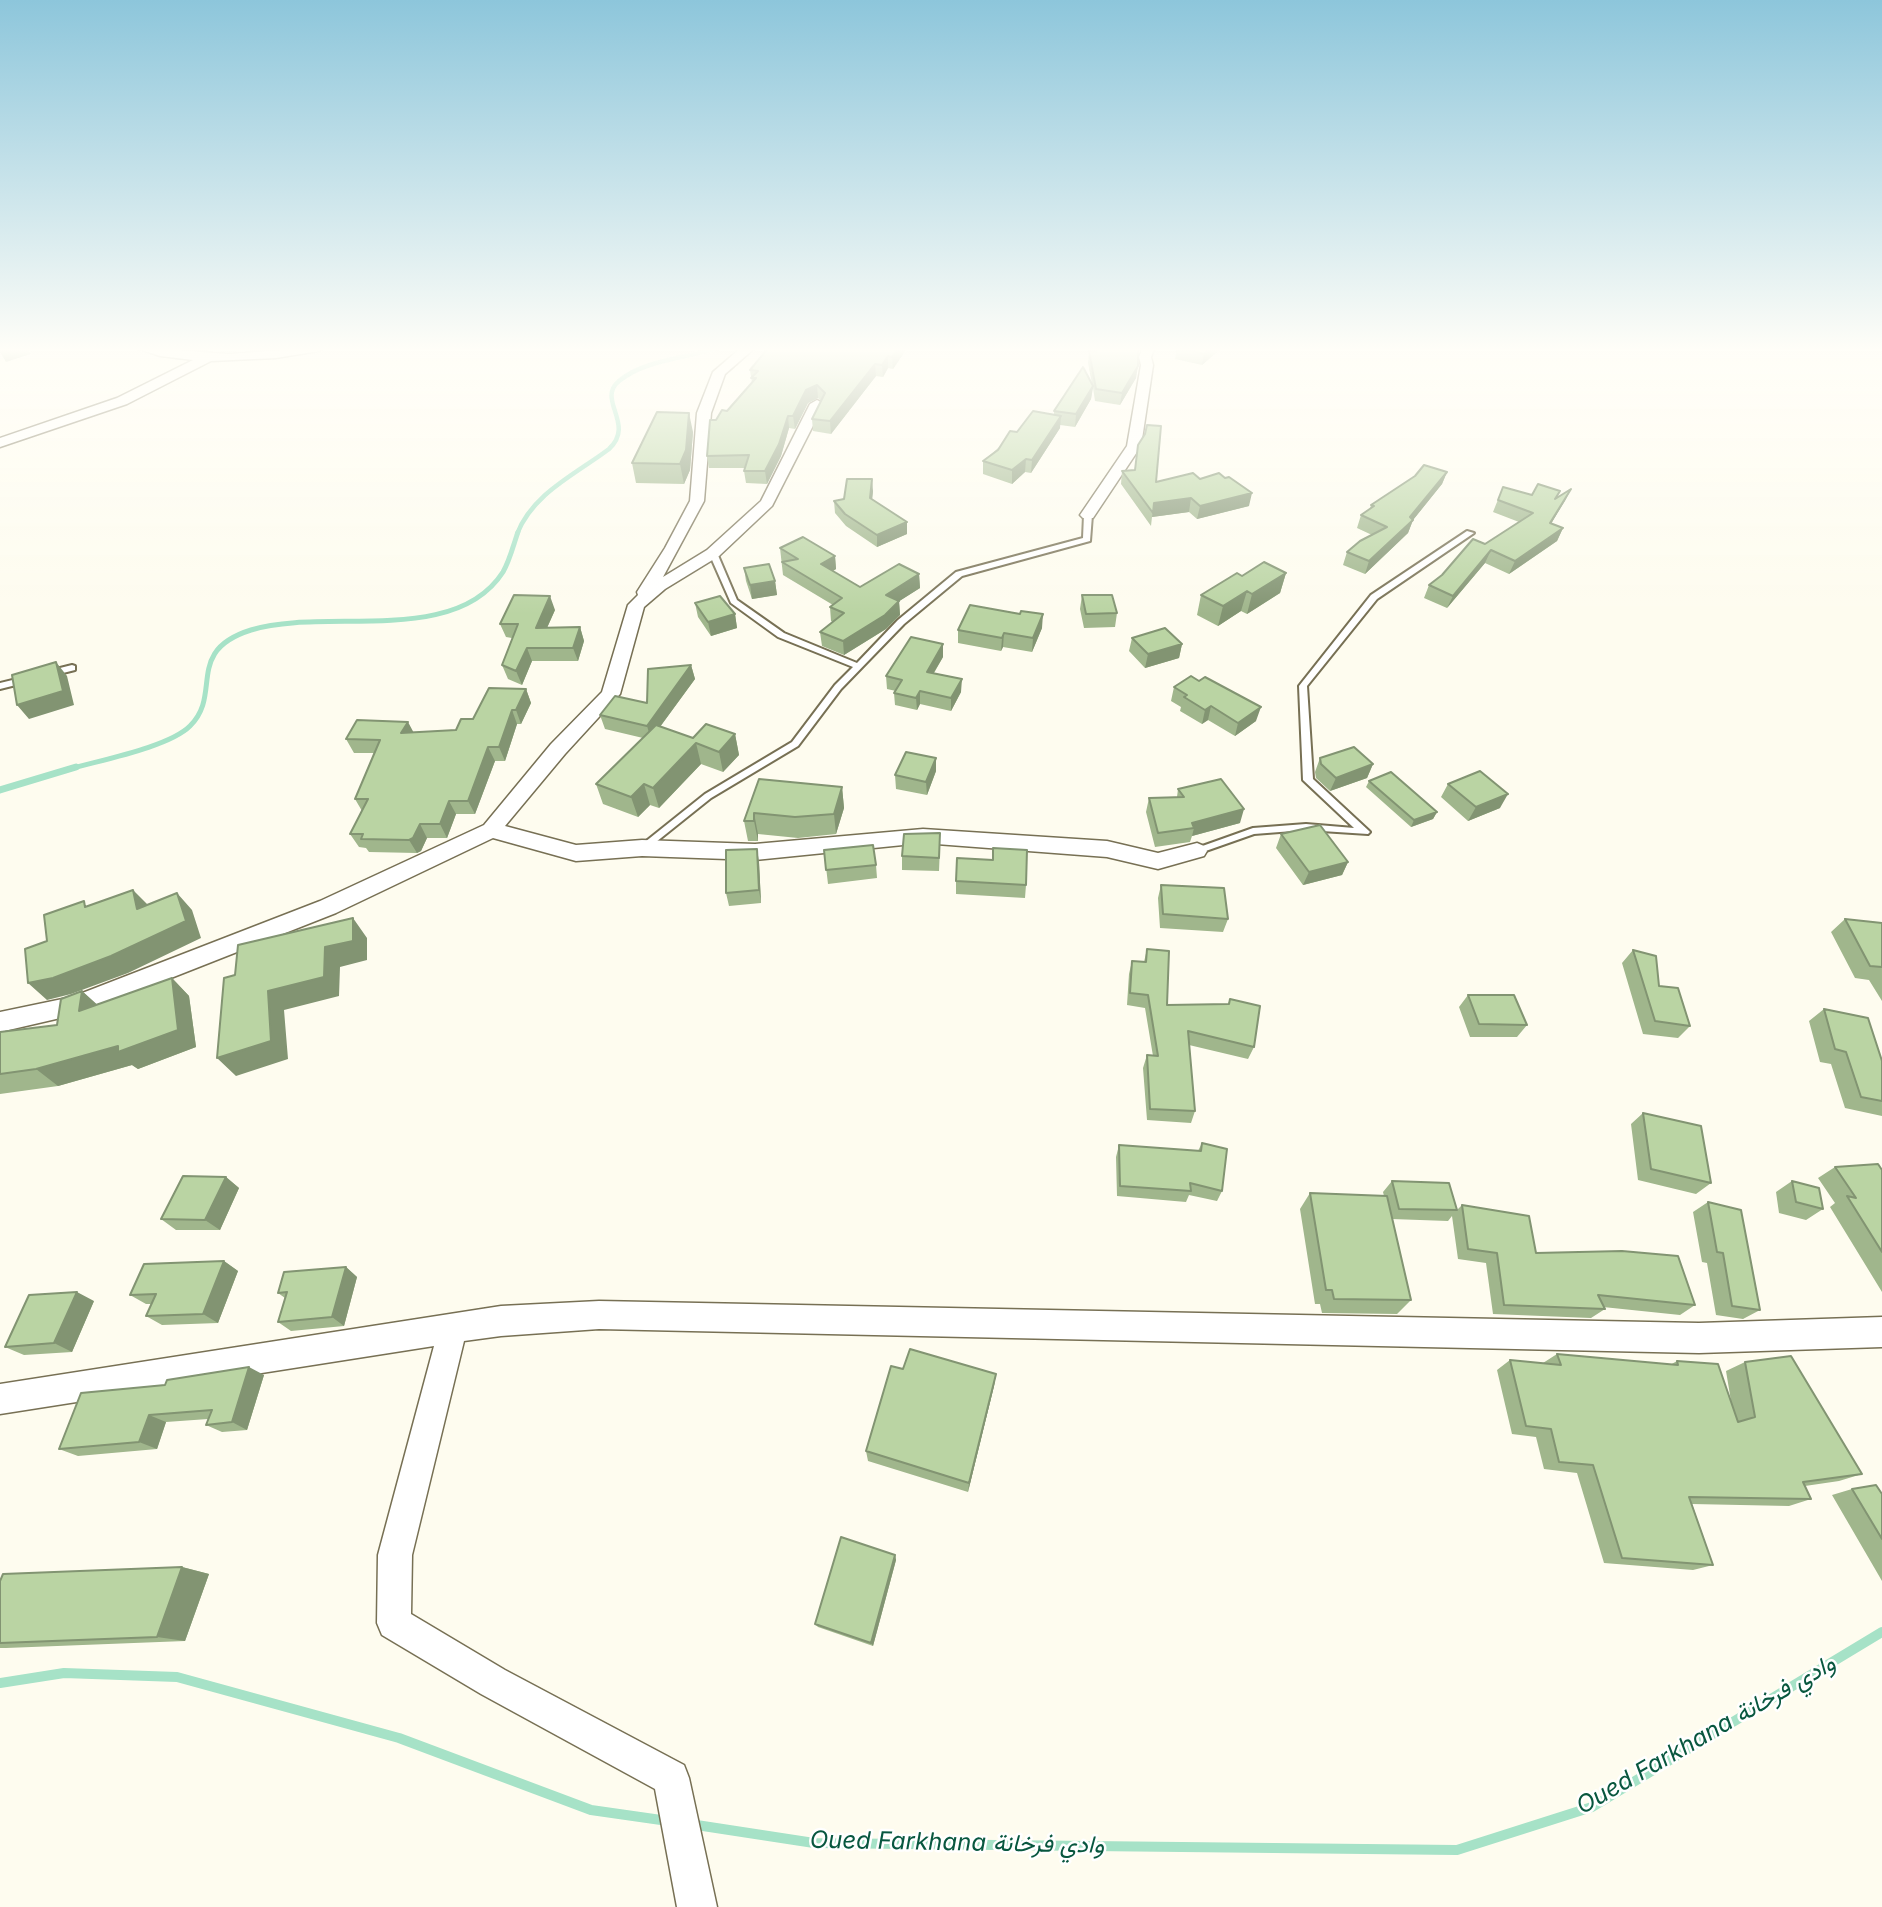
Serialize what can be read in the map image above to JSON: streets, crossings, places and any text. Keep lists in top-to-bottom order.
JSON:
{
  "water": ["Oued Farkhana وادي فرخانة"]
}
